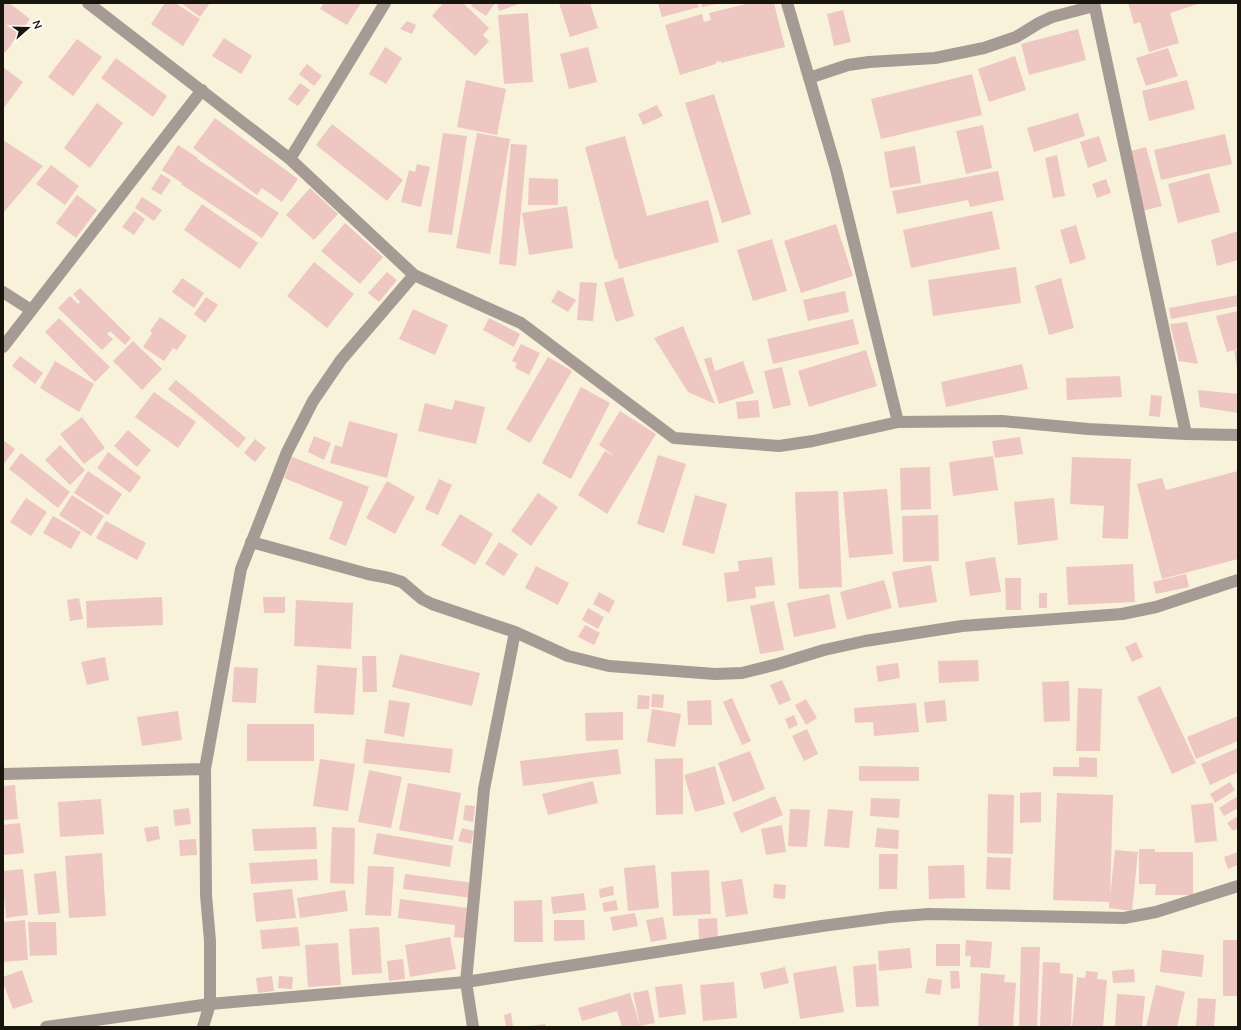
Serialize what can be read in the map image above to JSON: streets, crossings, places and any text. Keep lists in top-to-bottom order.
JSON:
{
  "north": "right"
}
